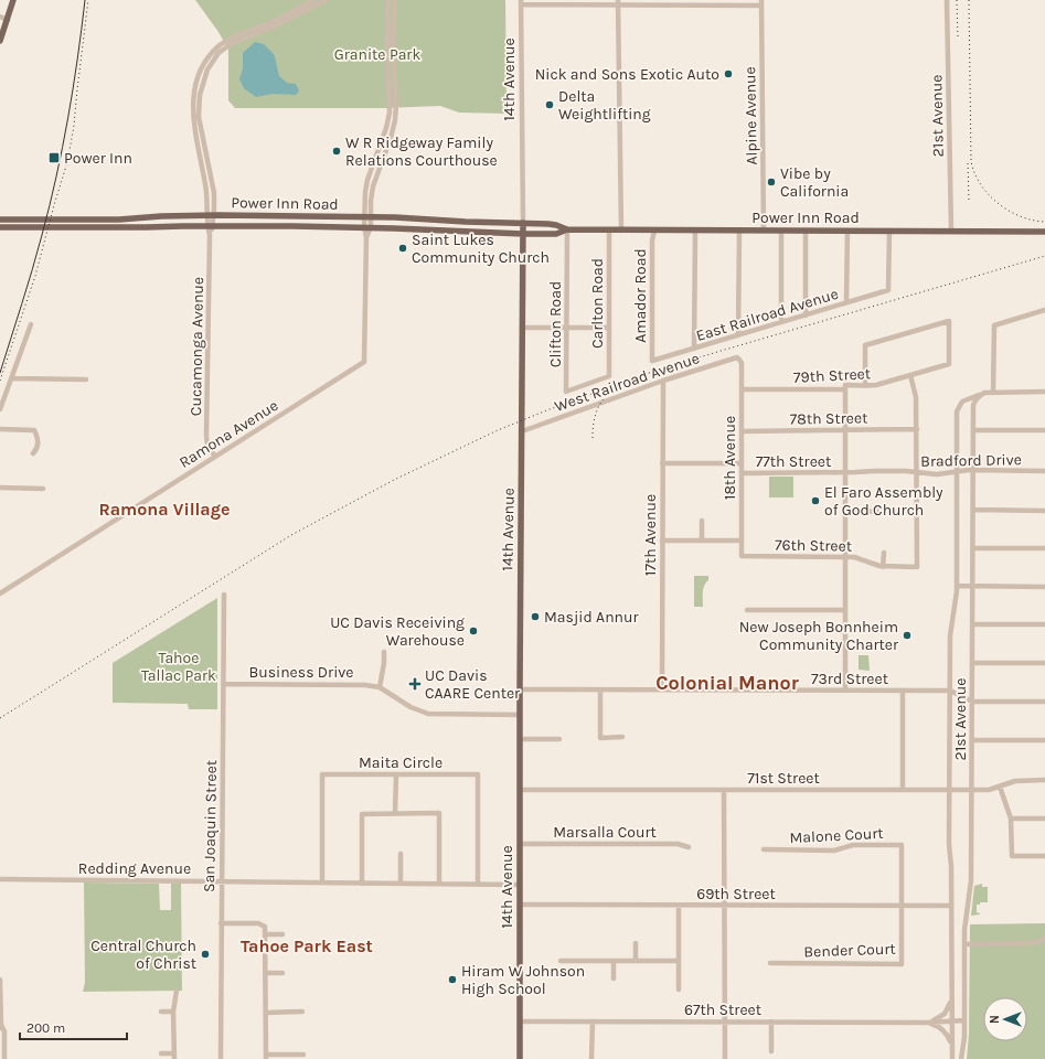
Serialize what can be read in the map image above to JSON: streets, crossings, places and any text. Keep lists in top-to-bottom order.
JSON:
{
  "streets": {
    "main road": ["14th Avenue", "Power Inn Road"],
    "street": [
      "Alpine Avenue",
      "21st Avenue",
      "Amador Road",
      "Carlton Road",
      "East Railroad Avenue",
      "Clifton Road",
      "Cucamonga Avenue",
      "79th Street",
      "West Railroad Avenue",
      "78th Street",
      "Ramona Avenue",
      "18th Avenue",
      "Bradford Drive",
      "77th Street",
      "17th Avenue",
      "76th Street",
      "Business Drive",
      "73rd Street",
      "Maita Circle",
      "71st Street",
      "San Joaquin Street",
      "Marsalla Court",
      "Malone Court",
      "Redding Avenue",
      "69th Street",
      "Bender Court",
      "67th Street"
    ]
  },
  "crossings": [
    ["14th Avenue", "Power Inn Road"],
    ["14th Avenue", "West Railroad Avenue"],
    ["14th Avenue", "Business Drive"],
    ["14th Avenue", "73rd Street"],
    ["14th Avenue", "71st Street"],
    ["14th Avenue", "Marsalla Court"],
    ["14th Avenue", "Redding Avenue"],
    ["14th Avenue", "69th Street"],
    ["14th Avenue", "67th Street"],
    ["Alpine Avenue", "Power Inn Road"],
    ["21st Avenue", "Power Inn Road"],
    ["21st Avenue", "Bradford Drive"],
    ["21st Avenue", "73rd Street"],
    ["21st Avenue", "71st Street"],
    ["21st Avenue", "69th Street"],
    ["21st Avenue", "67th Street"],
    ["Power Inn Road", "Amador Road"],
    ["Power Inn Road", "Carlton Road"],
    ["Power Inn Road", "East Railroad Avenue"],
    ["Power Inn Road", "Clifton Road"],
    ["Power Inn Road", "Cucamonga Avenue"],
    ["Power Inn Road", "Ramona Avenue"],
    ["Amador Road", "East Railroad Avenue"],
    ["Carlton Road", "Clifton Road"],
    ["Cucamonga Avenue", "Ramona Avenue"],
    ["79th Street", "18th Avenue"],
    ["West Railroad Avenue", "18th Avenue"],
    ["West Railroad Avenue", "17th Avenue"],
    ["78th Street", "18th Avenue"],
    ["18th Avenue", "77th Street"],
    ["18th Avenue", "76th Street"],
    ["Bradford Drive", "77th Street"],
    ["77th Street", "17th Avenue"],
    ["17th Avenue", "73rd Street"],
    ["Business Drive", "San Joaquin Street"],
    ["Maita Circle", "Redding Avenue"],
    ["San Joaquin Street", "Redding Avenue"],
    ["Malone Court", "69th Street"],
    ["Malone Court", "Bender Court"],
    ["69th Street", "Bender Court"]
  ],
  "districts": ["Ramona Village", "Colonial Manor", "Tahoe Park East"],
  "parks": ["Granite Park", "Tahoe Tallac Park"],
  "places": {
    "other": [
      "Nick and Sons Exotic Auto",
      "Delta Weightlifting",
      "W R Ridgeway Family Relations Courthouse",
      "Vibe by California",
      "Saint Lukes Community Church",
      "El Faro Assembly of God Church",
      "Masjid Annur",
      "UC Davis Receiving Warehouse",
      "New Joseph Bonnheim Community Charter",
      "Central Church of Christ",
      "Hiram W Johnson High School"
    ],
    "transit": ["Power Inn"],
    "health": ["UC Davis CAARE Center"]
  },
  "scale_bar": "200 m",
  "north": "left"
}
